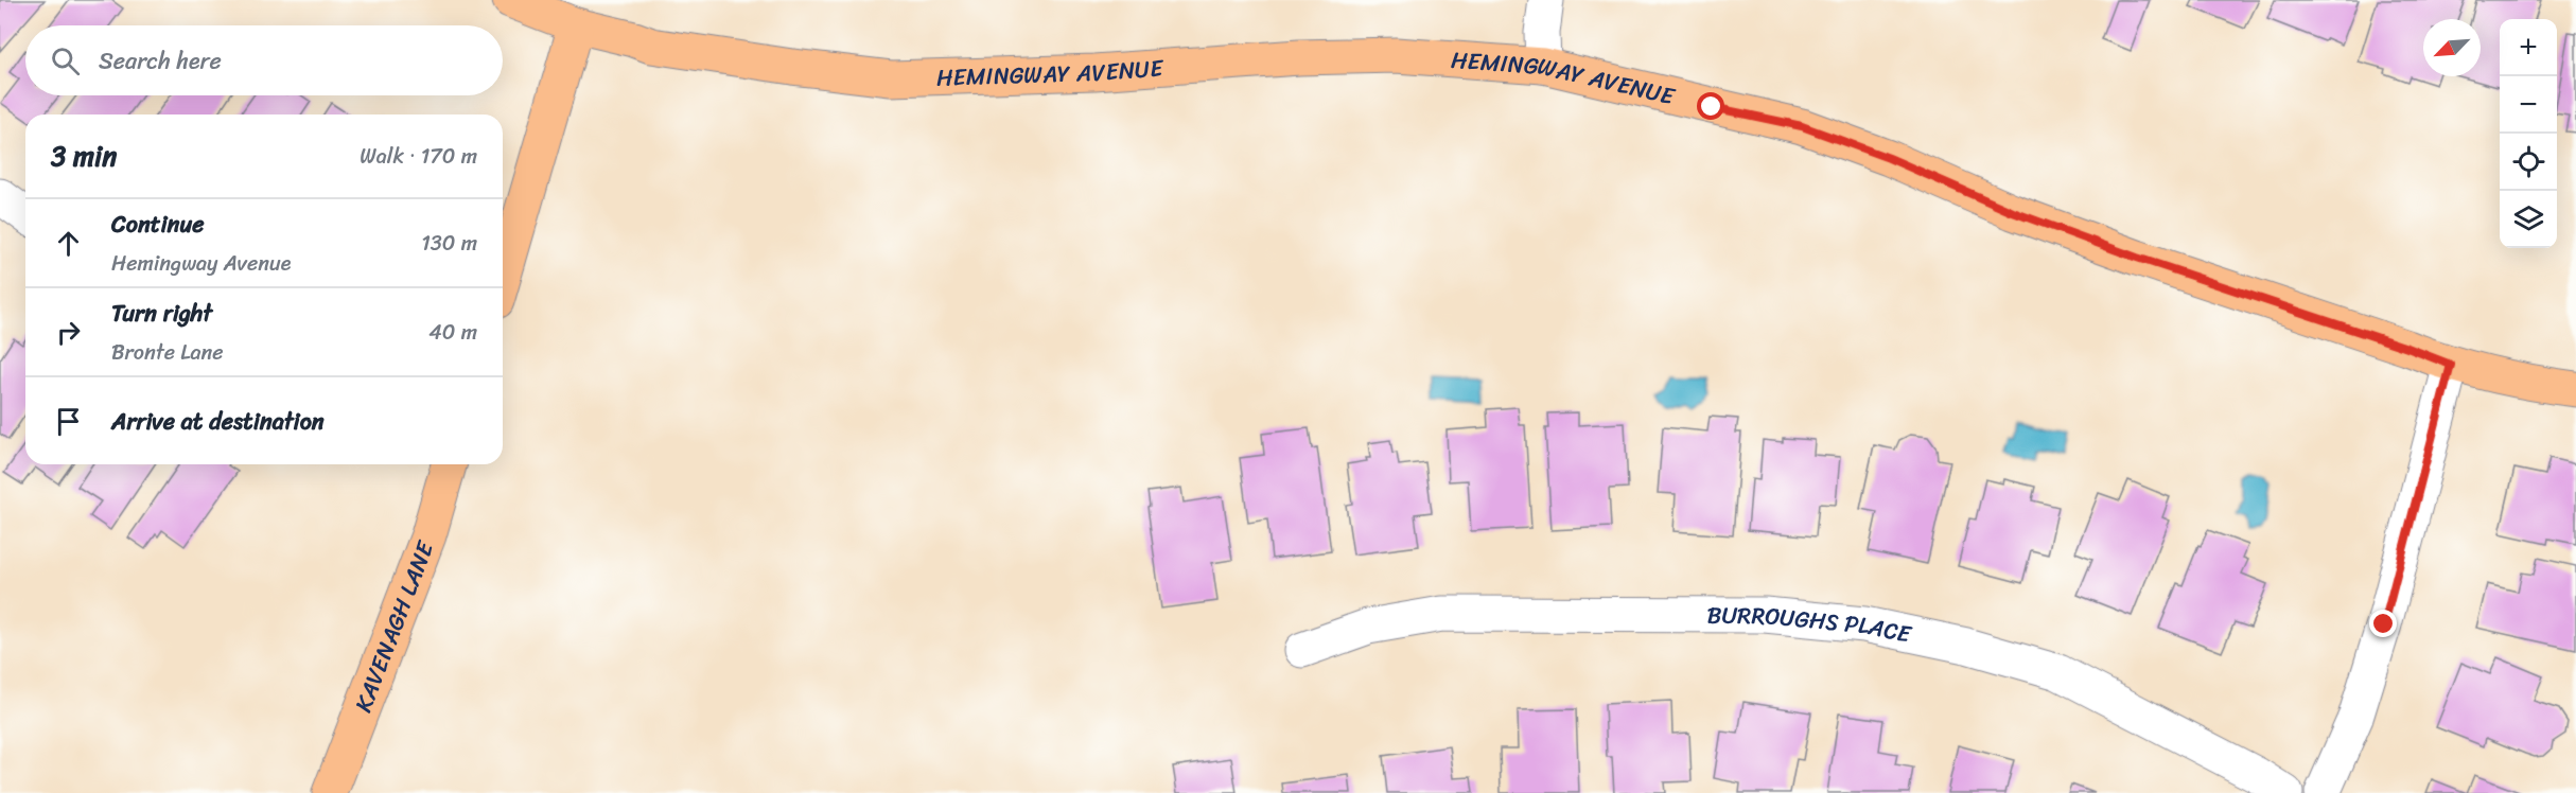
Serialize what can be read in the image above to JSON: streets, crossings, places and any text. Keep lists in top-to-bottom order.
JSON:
{
  "streets": {
    "main road": ["HEMINGWAY AVENUE", "KAVENAGH LANE"],
    "street": ["BURROUGHS PLACE"]
  },
  "north": "bottom left",
  "page": {
    "map_buttons": ["+", "−"],
    "search": "Search here",
    "heading": ["3 min", "Walk · 170 m"],
    "list": [
      ["Continue", "Hemingway Avenue", "130 m"],
      ["Turn right", "Bronte Lane", "40 m"],
      "Arrive at destination"
    ]
  }
}
